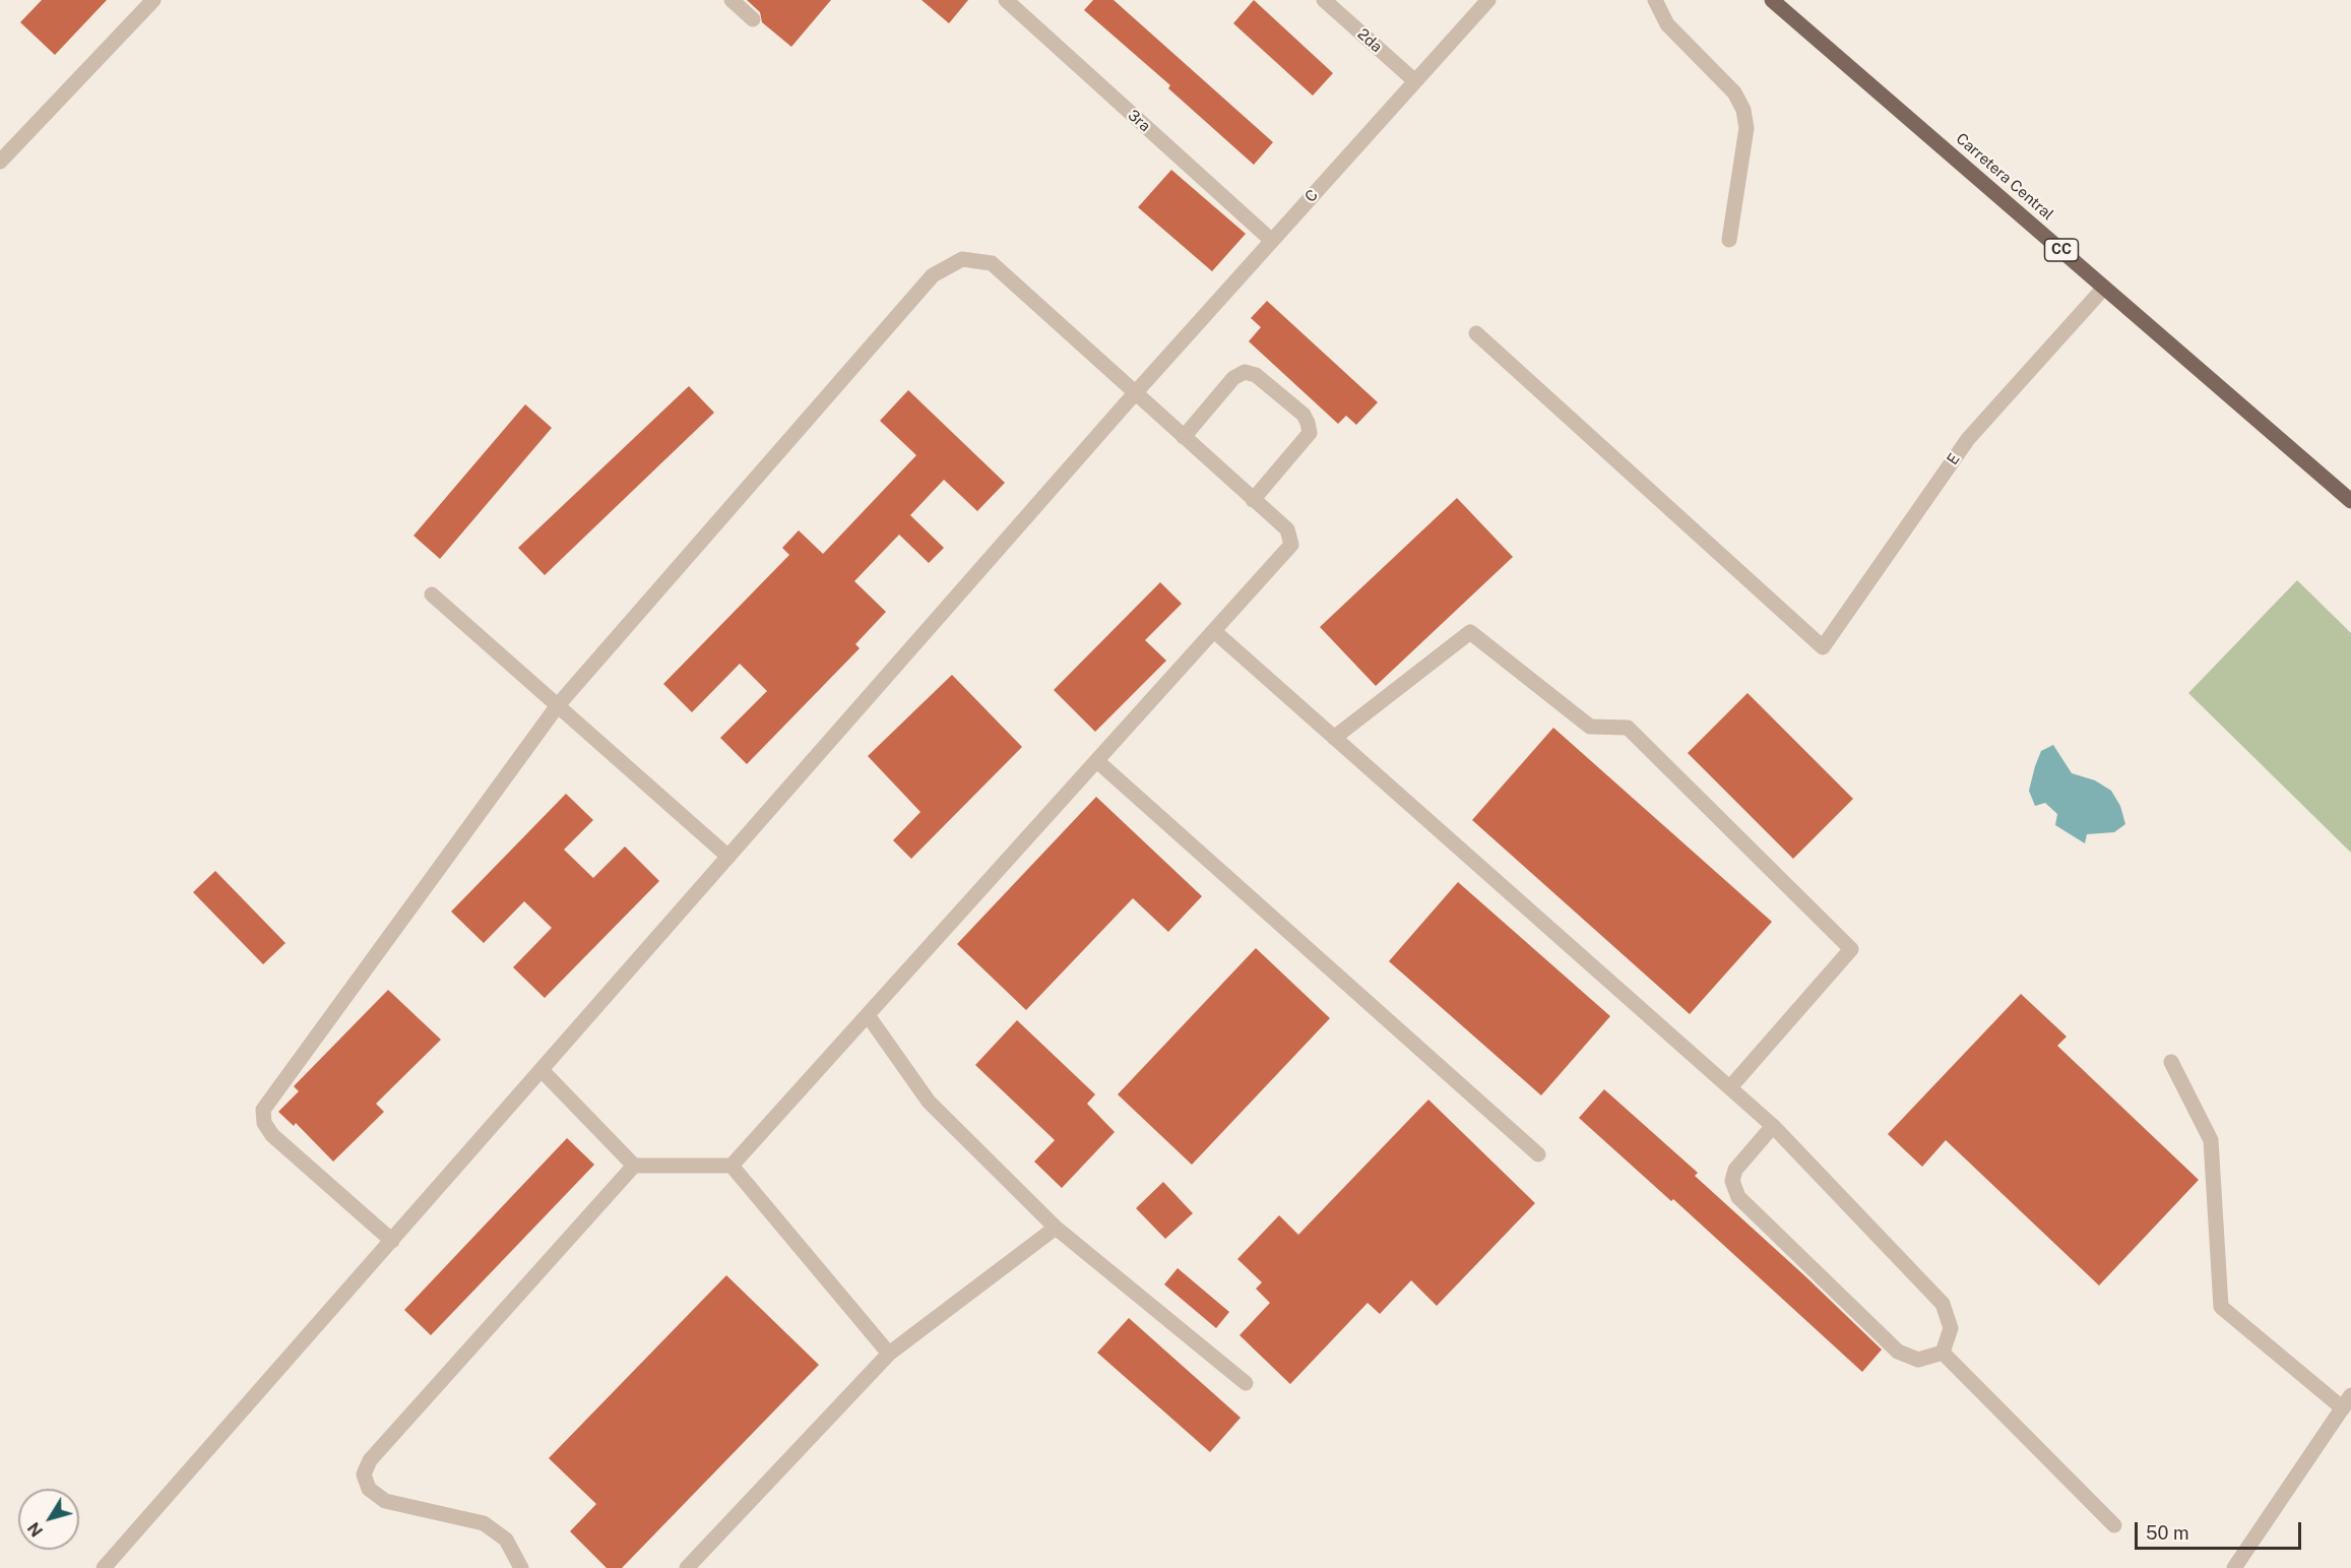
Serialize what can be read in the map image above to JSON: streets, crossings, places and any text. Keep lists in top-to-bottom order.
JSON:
{
  "streets": {
    "main road": ["Carretera Central", "CC"],
    "street": [
      "2da",
      "3ra",
      "C",
      "E"
    ]
  },
  "crossings": [
    ["2da", "C"],
    ["3ra", "C"],
    ["Carretera Central", "E"]
  ],
  "scale_bar": "50 m",
  "north": "bottom left"
}
